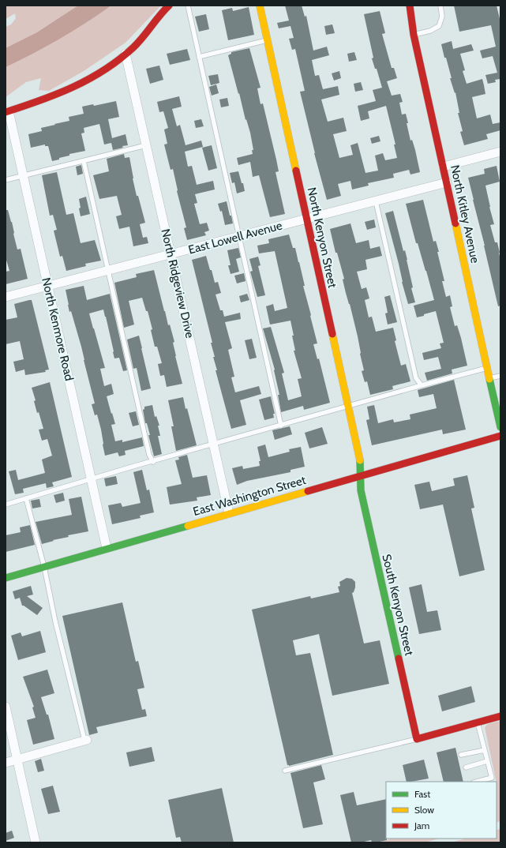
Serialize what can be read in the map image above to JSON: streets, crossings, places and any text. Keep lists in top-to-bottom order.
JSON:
{
  "streets": {
    "street": [
      "North Kitley Avenue",
      "East Lowell Avenue",
      "North Kenyon Street",
      "North Ridgeview Drive",
      "North Kenmore Road",
      "East Washington Street",
      "South Kenyon Street"
    ]
  },
  "crossings": [
    ["North Kitley Avenue", "East Lowell Avenue"],
    ["East Lowell Avenue", "North Kenyon Street"],
    ["East Lowell Avenue", "North Ridgeview Drive"],
    ["East Lowell Avenue", "North Kenmore Road"],
    ["North Kenyon Street", "East Washington Street"],
    ["North Kenyon Street", "South Kenyon Street"],
    ["North Ridgeview Drive", "East Washington Street"],
    ["North Kenmore Road", "East Washington Street"],
    ["East Washington Street", "South Kenyon Street"]
  ],
  "legend": ["Fast", "Slow", "Jam"]
}
